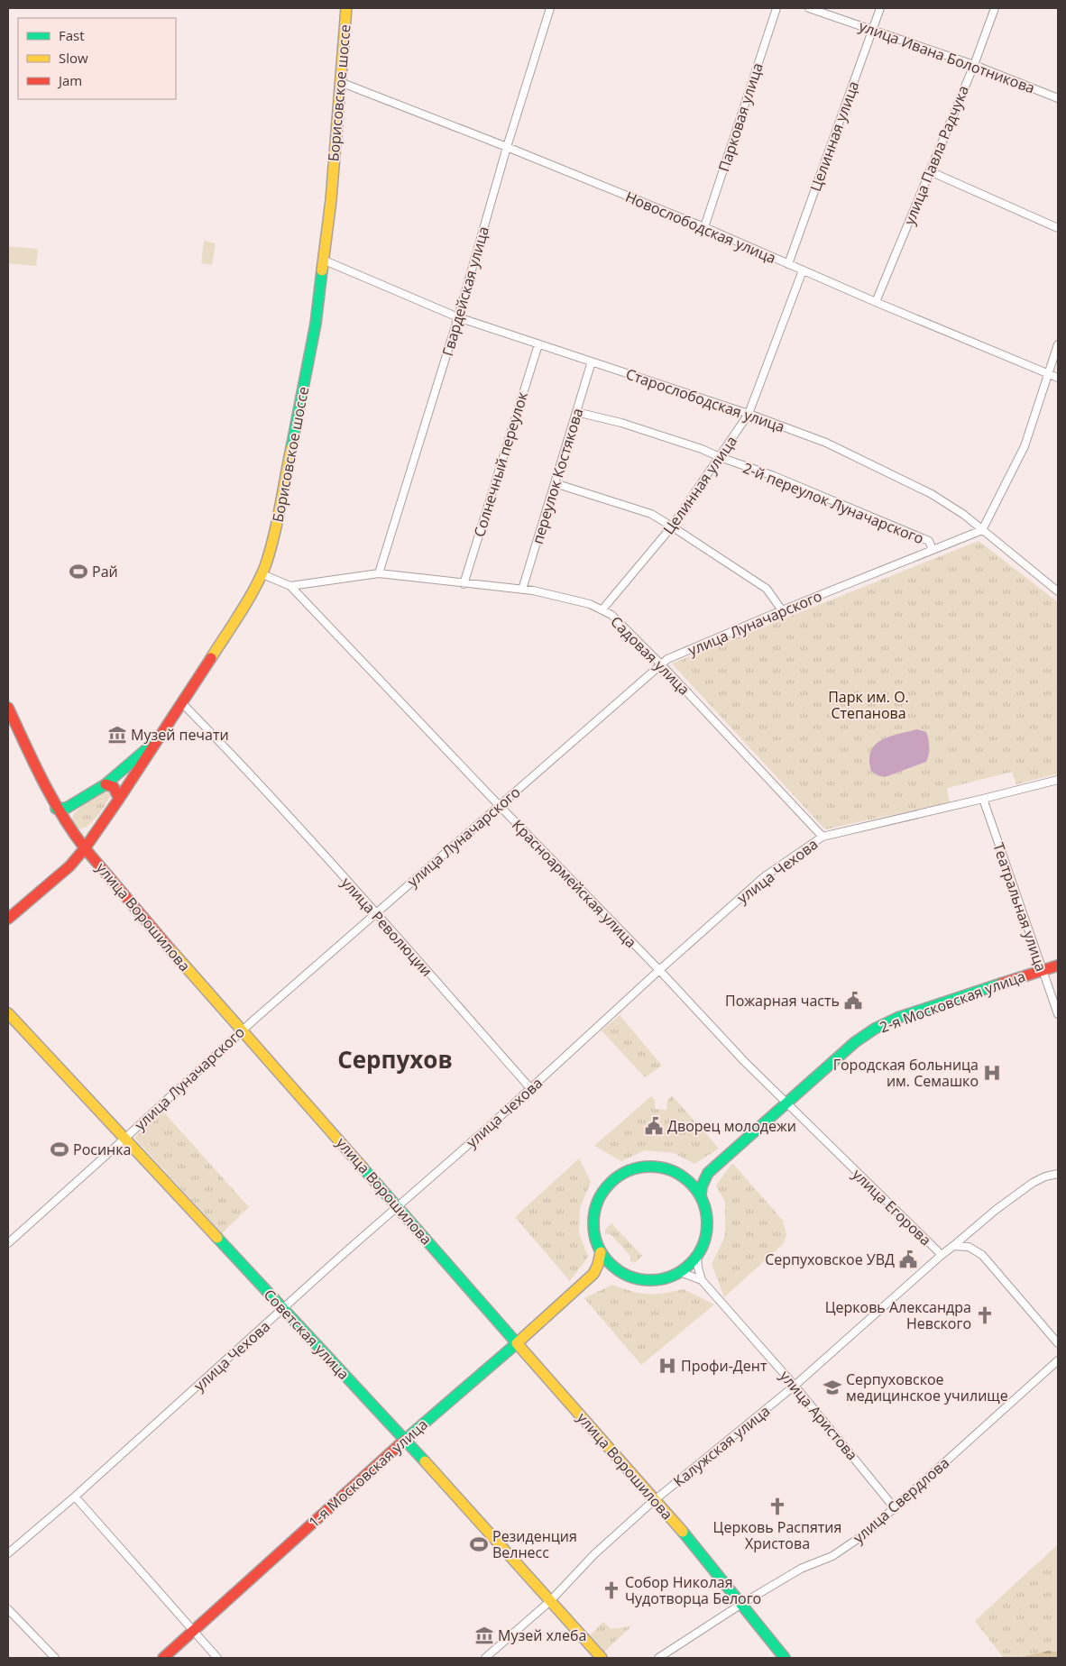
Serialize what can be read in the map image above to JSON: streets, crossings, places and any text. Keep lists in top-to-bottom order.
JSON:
{
  "streets": {
    "main road": [
      "Борисовское шоссе",
      "улица Ворошилова",
      "2-я Московская улица",
      "Советская улица",
      "1-я Московская улица"
    ],
    "street": [
      "улица Ивана Болотникова",
      "Парковая улица",
      "Целинная улица",
      "улица Павла Радчука",
      "Новослободская улица",
      "Гвардейская улица",
      "Старослободская улица",
      "Солнечный переулок",
      "переулок Костякова",
      "2-й переулок Луначарского",
      "улица Луначарского",
      "Садовая улица",
      "улица Чехова",
      "Красноармейская улица",
      "Театральная улица",
      "улица Революции",
      "улица Егорова",
      "улица Аристова",
      "Калужская улица",
      "улица Свердлова"
    ]
  },
  "crossings": [
    ["улица Ивана Болотникова", "Целинная улица"],
    ["улица Ивана Болотникова", "улица Павла Радчука"],
    ["Борисовское шоссе", "Новослободская улица"],
    ["Борисовское шоссе", "Старослободская улица"],
    ["Борисовское шоссе", "улица Ворошилова"],
    ["Борисовское шоссе", "улица Революции"],
    ["Парковая улица", "Новослободская улица"],
    ["Целинная улица", "Новослободская улица"],
    ["Целинная улица", "Старослободская улица"],
    ["Целинная улица", "2-й переулок Луначарского"],
    ["Целинная улица", "Садовая улица"],
    ["улица Павла Радчука", "Новослободская улица"],
    ["Новослободская улица", "Гвардейская улица"],
    ["Гвардейская улица", "Старослободская улица"],
    ["Гвардейская улица", "Садовая улица"],
    ["Старослободская улица", "Солнечный переулок"],
    ["Старослободская улица", "переулок Костякова"],
    ["Старослободская улица", "улица Луначарского"],
    ["Солнечный переулок", "Садовая улица"],
    ["переулок Костякова", "2-й переулок Луначарского"],
    ["переулок Костякова", "Садовая улица"],
    ["2-й переулок Луначарского", "улица Луначарского"],
    ["улица Луначарского", "Садовая улица"],
    ["улица Луначарского", "Красноармейская улица"],
    ["улица Луначарского", "улица Ворошилова"],
    ["улица Луначарского", "улица Революции"],
    ["улица Луначарского", "Советская улица"],
    ["Садовая улица", "улица Чехова"],
    ["Садовая улица", "Красноармейская улица"],
    ["улица Чехова", "Красноармейская улица"],
    ["улица Чехова", "Театральная улица"],
    ["улица Чехова", "улица Ворошилова"],
    ["улица Чехова", "улица Революции"],
    ["улица Чехова", "Советская улица"],
    ["Красноармейская улица", "2-я Московская улица"],
    ["Красноармейская улица", "улица Егорова"],
    ["Театральная улица", "2-я Московская улица"],
    ["улица Ворошилова", "Калужская улица"],
    ["улица Ворошилова", "1-я Московская улица"],
    ["улица Ворошилова", "улица Свердлова"],
    ["2-я Московская улица", "улица Егорова"],
    ["улица Егорова", "Калужская улица"],
    ["Советская улица", "Калужская улица"],
    ["Советская улица", "1-я Московская улица"],
    ["улица Аристова", "Калужская улица"],
    ["улица Аристова", "улица Свердлова"]
  ],
  "districts": ["Серпухов"],
  "parks": ["Парк им. О. Степанова"],
  "places": {
    "sports": ["Рай", "Росинка", "Резиденция Велнесс"],
    "museum": ["Музей печати", "Музей хлеба"],
    "public building": ["Пожарная часть", "Дворец молодежи", "Серпуховское УВД"],
    "hospital": ["Городская больница им. Семашко", "Профи-Дент"],
    "church": ["Церковь Александра Невского", "Церковь Распятия Христова", "Собор Николая Чудотворца Белого"],
    "school or university": ["Серпуховское медицинское училище"]
  },
  "legend": ["Fast", "Slow", "Jam"]
}
